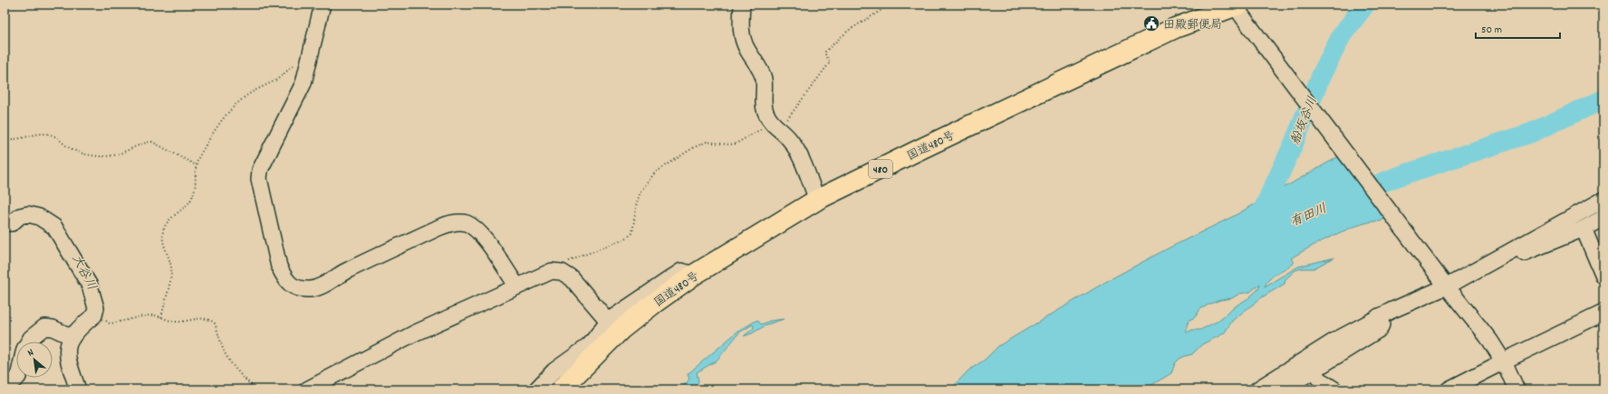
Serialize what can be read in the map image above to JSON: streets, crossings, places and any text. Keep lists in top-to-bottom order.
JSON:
{
  "streets": {
    "highway": ["国道480号", "480"]
  },
  "water": ["船坂谷川", "有田川", "大谷川"],
  "places": {
    "public building": ["田殿郵便局"]
  },
  "scale_bar": "50 m",
  "north": "top left"
}
